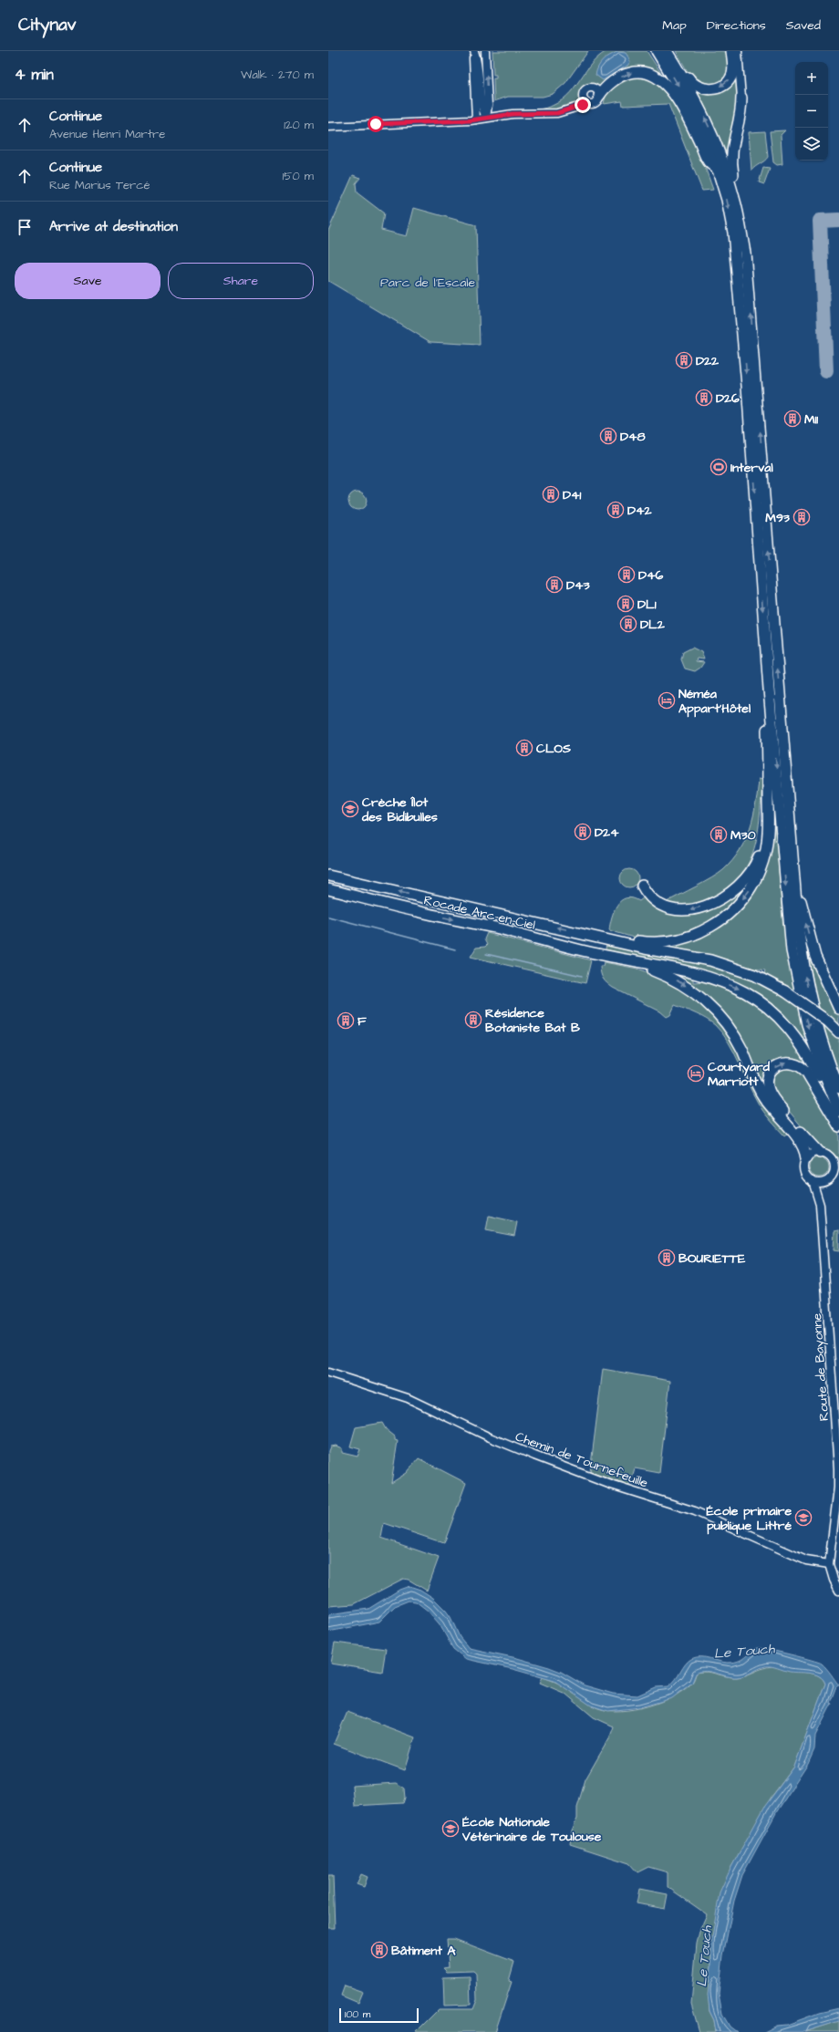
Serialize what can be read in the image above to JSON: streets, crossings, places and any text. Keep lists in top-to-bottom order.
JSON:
{
  "streets": {
    "highway": ["Rocade Arc-en-Ciel"],
    "street": ["Route de Bayonne", "Chemin de Tournefeuille"]
  },
  "crossings": [
    ["Route de Bayonne", "Chemin de Tournefeuille"]
  ],
  "water": ["Le Touch"],
  "parks": ["Parc de l’Escale"],
  "places": {
    "building": [
      "D22",
      "D26",
      "M11",
      "D48",
      "D41",
      "D42",
      "M93",
      "D46",
      "D43",
      "DL1",
      "DL2",
      "CLOS",
      "D24",
      "M30",
      "Résidence Botaniste Bat B",
      "F",
      "BOURIETTE",
      "Bâtiment A"
    ],
    "sports": ["Interval"],
    "hotel": ["Néméa Appart'Hôtel", "Courtyard Marriott"],
    "school or university": ["Crèche Îlot des Bidibulles", "École primaire publique Littré", "École Nationale Vétérinaire de Toulouse"]
  },
  "scale_bar": "100 m",
  "page": {
    "header": "Citynav",
    "nav": ["Map", "Directions", "Saved"],
    "heading": ["4 min", "Walk · 270 m"],
    "map_buttons": ["+", "−"],
    "list": [
      ["Continue", "Avenue Henri Martre", "120 m"],
      ["Continue", "Rue Marius Tercé", "150 m"],
      "Arrive at destination"
    ],
    "buttons": ["Save", "Share"],
    "scale": "100 m"
  }
}
